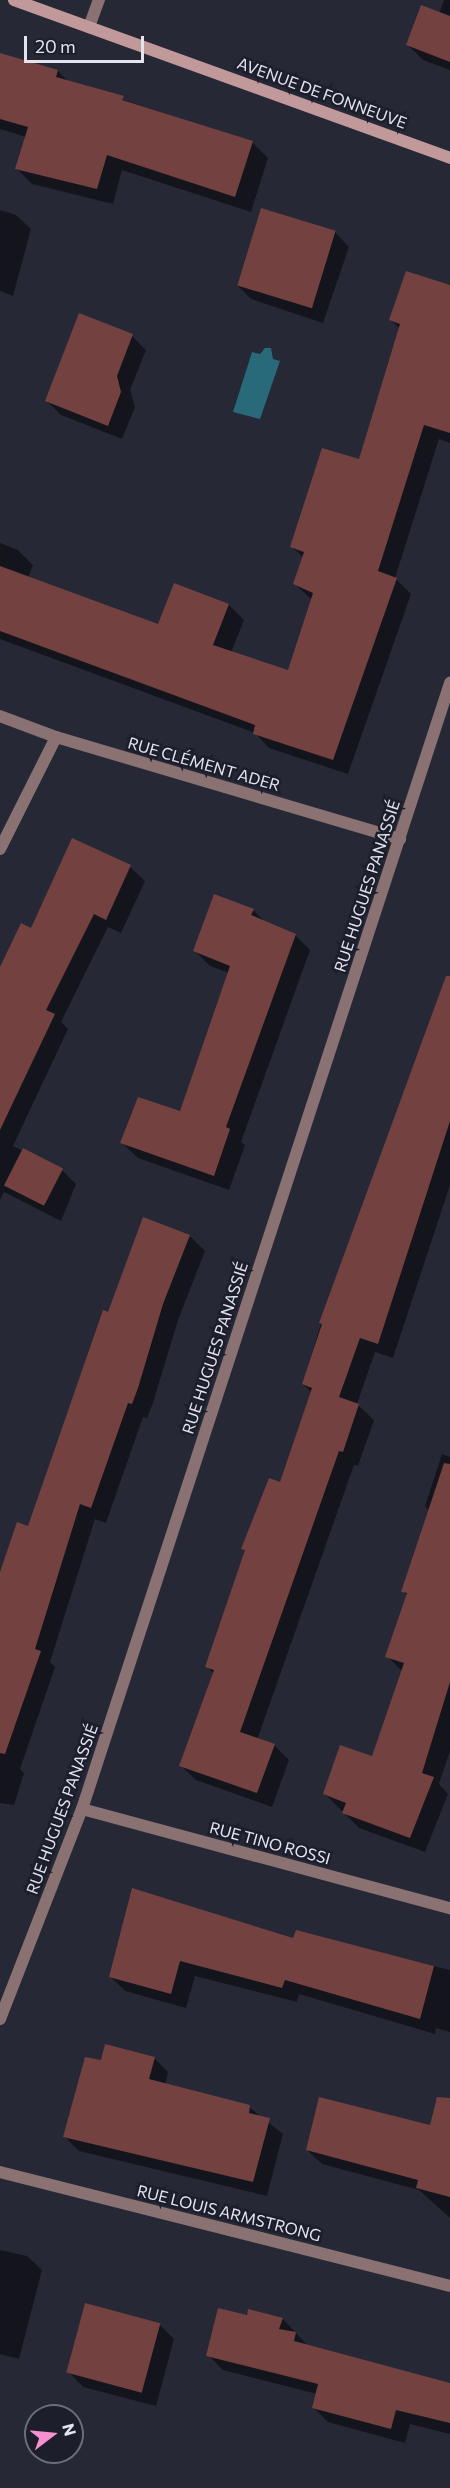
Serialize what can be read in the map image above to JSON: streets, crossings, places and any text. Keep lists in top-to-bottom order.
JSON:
{
  "streets": {
    "street": [
      "AVENUE DE FONNEUVE",
      "RUE CLÉMENT ADER",
      "RUE HUGUES PANASSIÉ",
      "RUE TINO ROSSI",
      "RUE LOUIS ARMSTRONG"
    ]
  },
  "crossings": [
    ["RUE CLÉMENT ADER", "RUE HUGUES PANASSIÉ"],
    ["RUE HUGUES PANASSIÉ", "RUE TINO ROSSI"]
  ],
  "scale_bar": "20 m",
  "north": "right"
}
